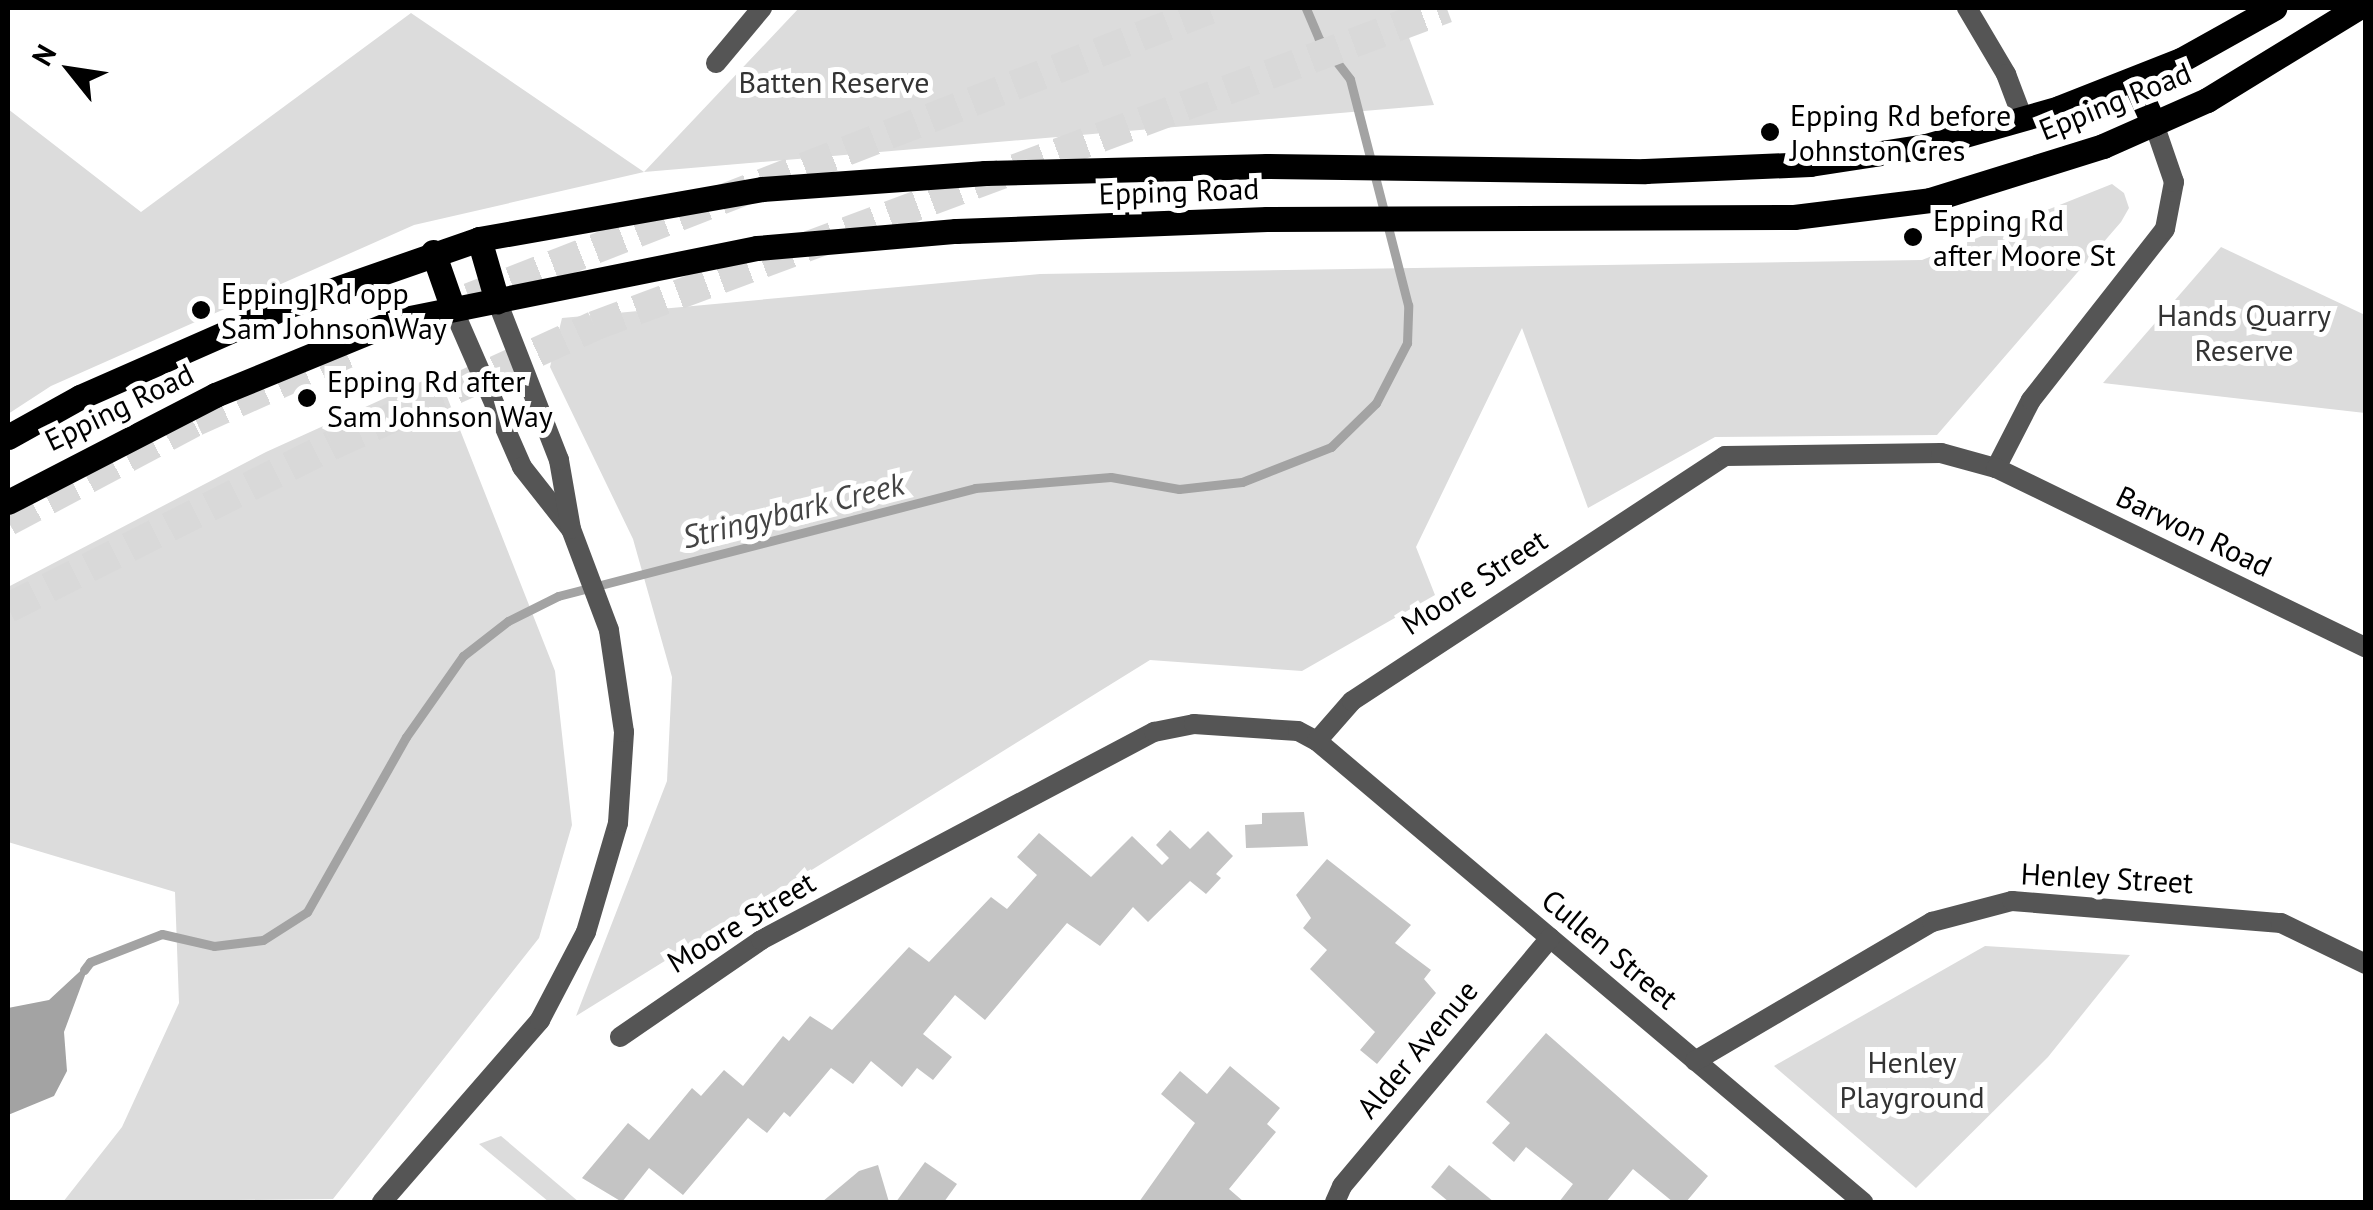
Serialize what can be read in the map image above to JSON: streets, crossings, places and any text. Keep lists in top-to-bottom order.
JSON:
{
  "streets": {
    "main road": ["Epping Road"],
    "street": [
      "Barwon Road",
      "Moore Street",
      "Henley Street",
      "Cullen Street",
      "Alder Avenue"
    ]
  },
  "crossings": [
    ["Barwon Road", "Moore Street"],
    ["Moore Street", "Cullen Street"],
    ["Henley Street", "Cullen Street"],
    ["Cullen Street", "Alder Avenue"]
  ],
  "water": ["Stringybark Creek"],
  "parks": ["Batten Reserve", "Hands Quarry Reserve", "Henley Playground"],
  "places": [
    "Epping Rd before Johnston Cres",
    "Epping Rd after Moore St",
    "Epping Rd opp Sam Johnson Way",
    "Epping Rd after Sam Johnson Way"
  ],
  "north": "top left"
}
